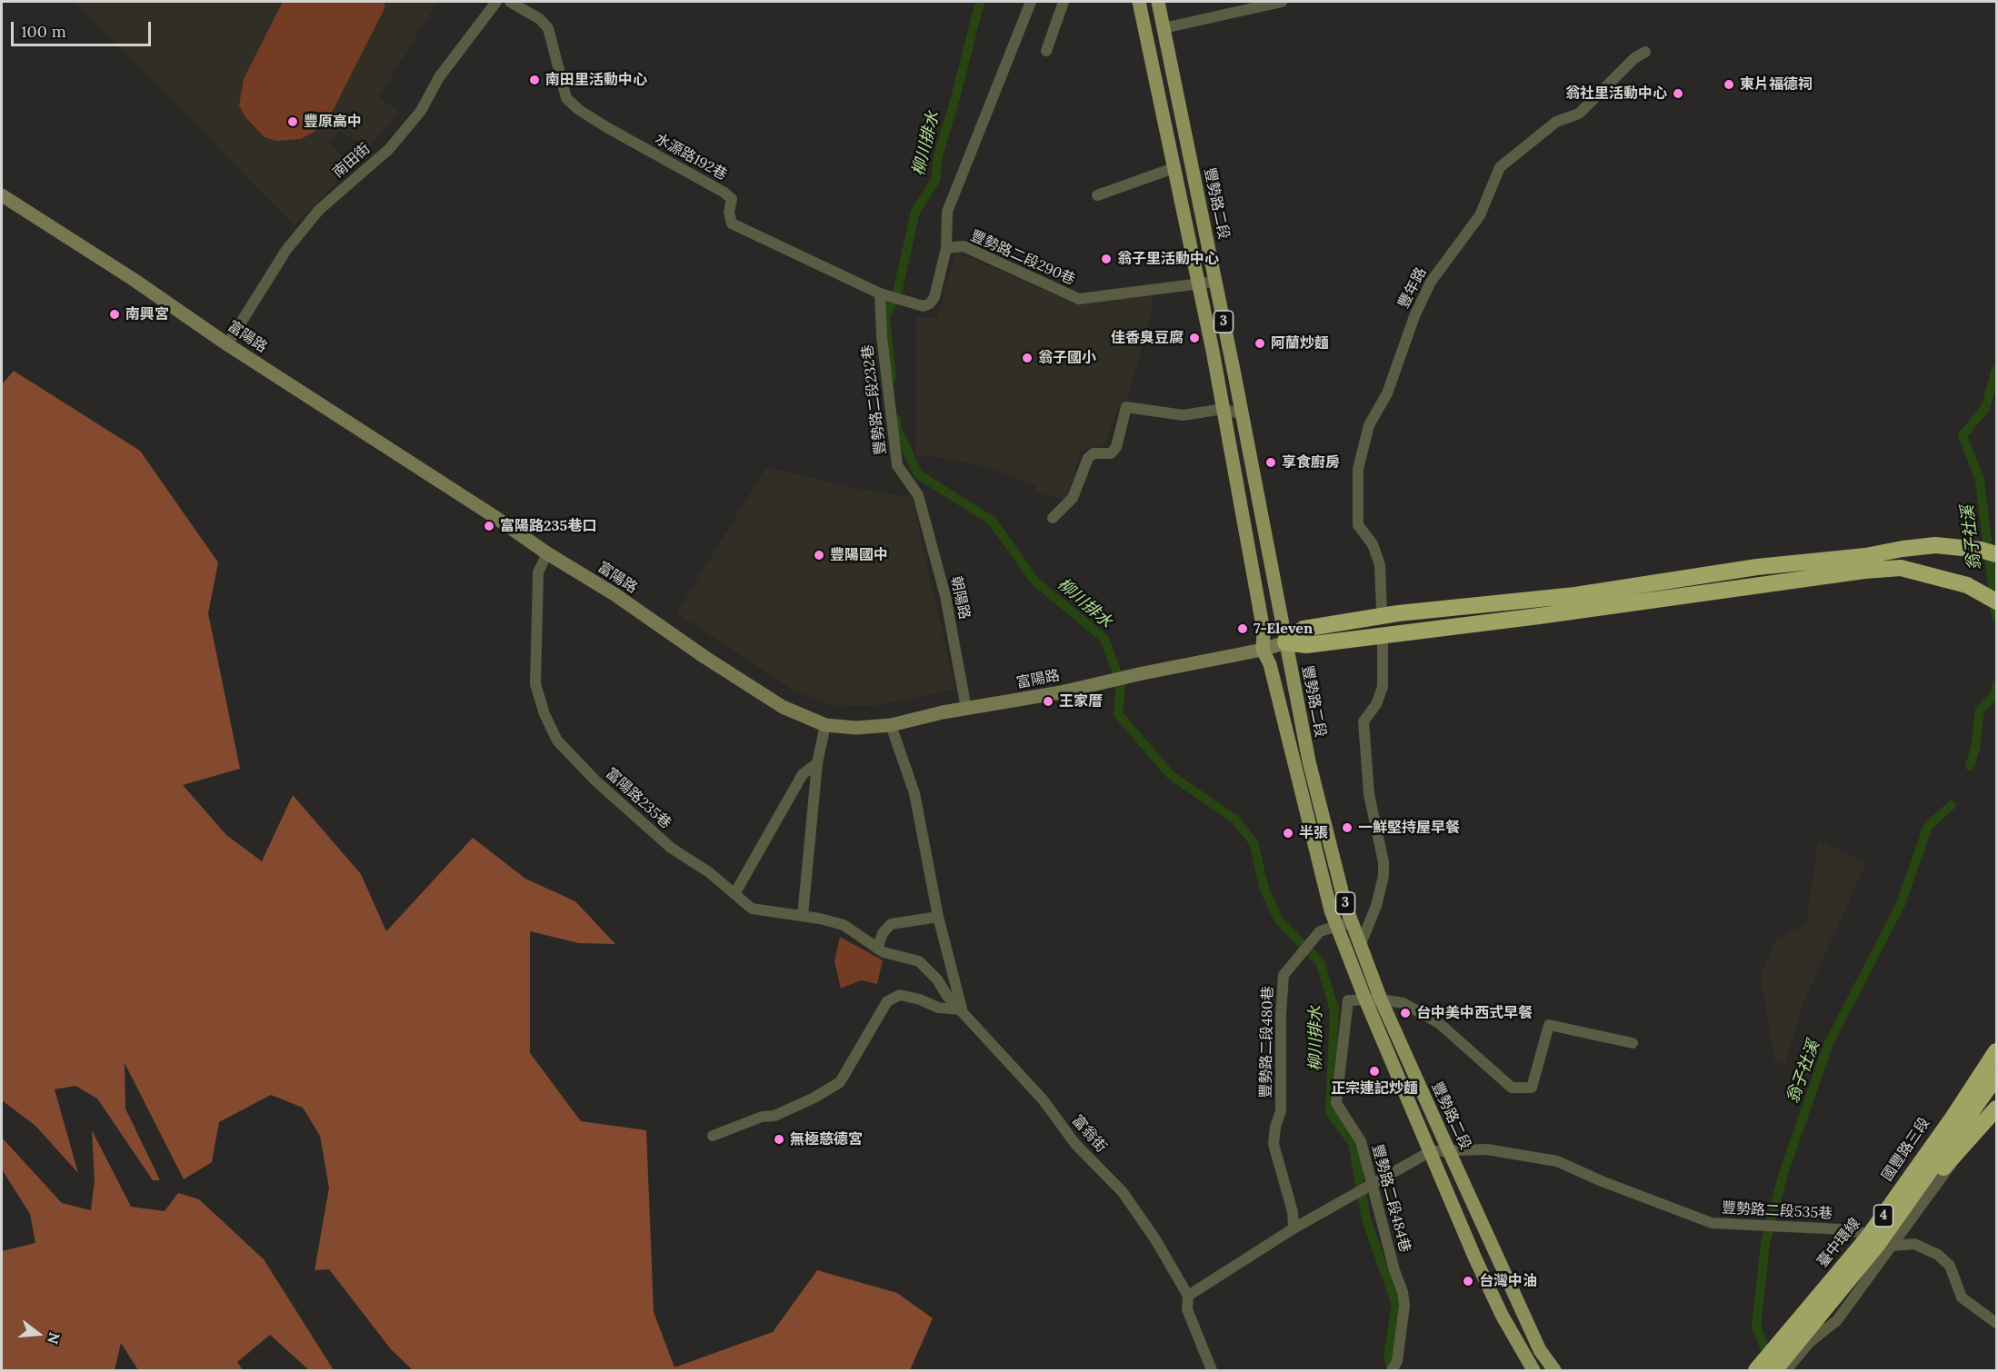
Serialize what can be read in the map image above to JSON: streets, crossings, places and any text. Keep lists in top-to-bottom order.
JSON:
{
  "streets": {
    "highway": ["4", "臺中環線"],
    "main road": ["豐勢路二段", "3"],
    "street": [
      "水源路192巷",
      "南田街",
      "豐勢路二段290巷",
      "豐年路",
      "富陽路",
      "豐勢路二段232巷",
      "朝陽路",
      "富陽路235巷",
      "豐勢路二段480巷",
      "富翁街",
      "國豐路三段",
      "豐勢路二段484巷",
      "豐勢路二段535巷"
    ]
  },
  "crossings": [
    ["水源路192巷", "豐勢路二段290巷"],
    ["水源路192巷", "豐勢路二段232巷"],
    ["南田街", "富陽路"],
    ["豐勢路二段", "豐勢路二段290巷"],
    ["豐勢路二段", "富陽路"],
    ["豐勢路二段", "豐勢路二段480巷"],
    ["豐勢路二段", "豐勢路二段535巷"],
    ["豐勢路二段290巷", "3"],
    ["3", "富陽路"],
    ["3", "豐勢路二段480巷"],
    ["3", "豐勢路二段484巷"],
    ["3", "豐勢路二段535巷"],
    ["富陽路", "朝陽路"],
    ["富陽路", "富陽路235巷"],
    ["富陽路", "富翁街"],
    ["豐勢路二段232巷", "朝陽路"],
    ["富陽路235巷", "富翁街"],
    ["國豐路三段", "豐勢路二段535巷"],
    ["國豐路三段", "臺中環線"]
  ],
  "water": ["柳川排水", "翁子社溪"],
  "places": [
    "南田里活動中心",
    "東片福德祠",
    "翁社里活動中心",
    "豐原高中",
    "翁子里活動中心",
    "南興宮",
    "佳香臭豆腐",
    "阿蘭炒麵",
    "翁子國小",
    "享食廚房",
    "富陽路235巷口",
    "豐陽國中",
    "7-Eleven",
    "王家厝",
    "一鮮堅持屋早餐",
    "半張",
    "台中美中西式早餐",
    "正宗連記炒麵",
    "無極慈德宮",
    "台灣中油"
  ],
  "scale_bar": "100 m",
  "north": "right"
}
